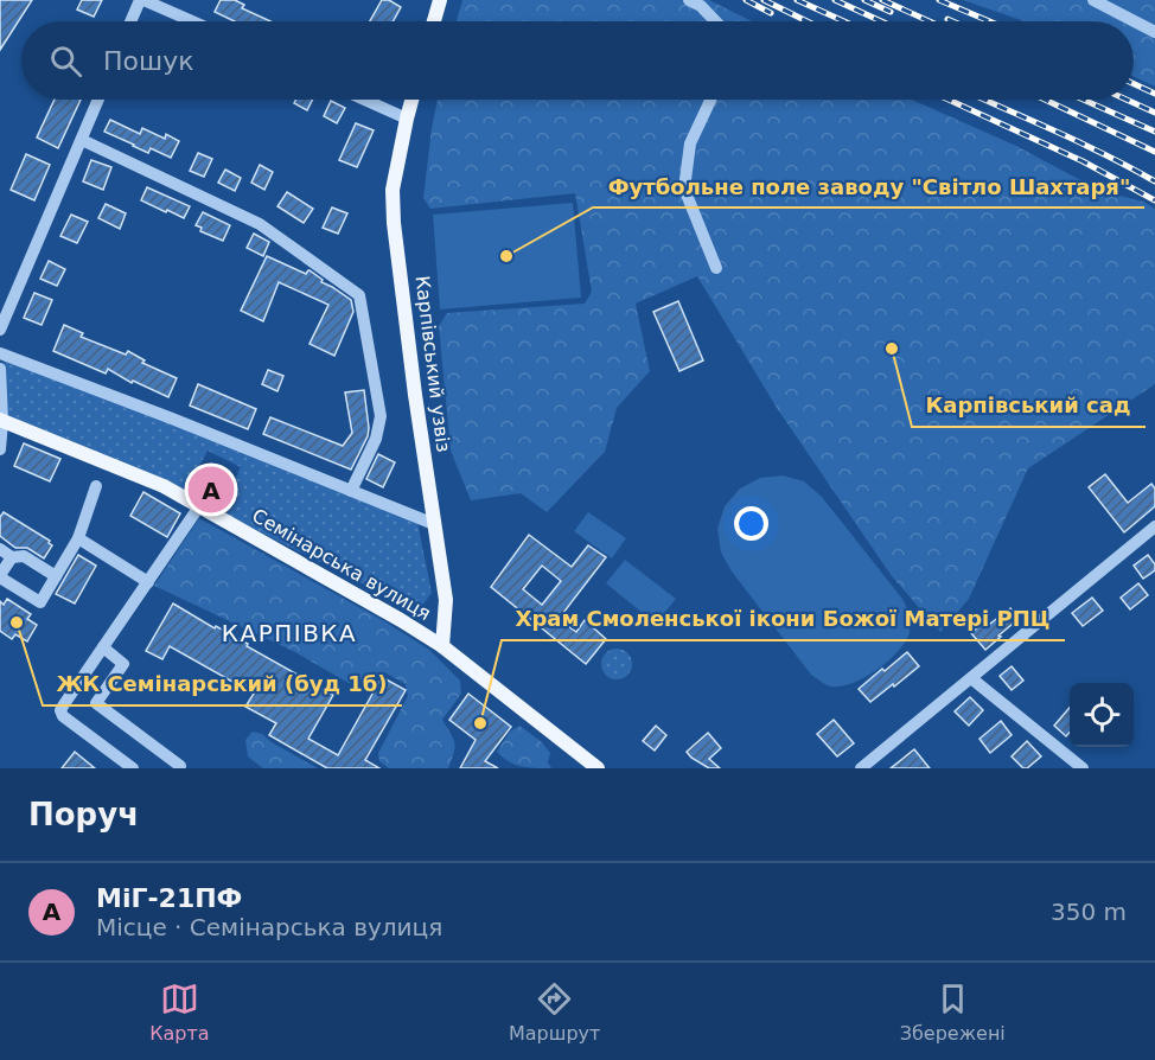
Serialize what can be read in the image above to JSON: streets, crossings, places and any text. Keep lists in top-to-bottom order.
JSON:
{
  "streets": {
    "main road": ["Карпівський узвіз", "Семінарська вулиця"]
  },
  "crossings": [
    ["Карпівський узвіз", "Семінарська вулиця"]
  ],
  "districts": ["КАРПІВКА"],
  "places": [
    "Футбольне поле заводу \"Світло Шахтаря\"",
    "Карпівський сад",
    "ЖК Семінарський (буд 1б)",
    "Храм Смоленської ікони Божої Матері РПЦ"
  ],
  "page": {
    "search": "Пошук",
    "pins": "A",
    "heading": "Поруч",
    "list": [
      {
        "mark": "A",
        "name": "МіГ-21ПФ",
        "note": "Місце · Семінарська вулиця",
        "value": "350 m"
      }
    ],
    "nav": ["Карта", "Маршрут", "Збережені"]
  }
}
